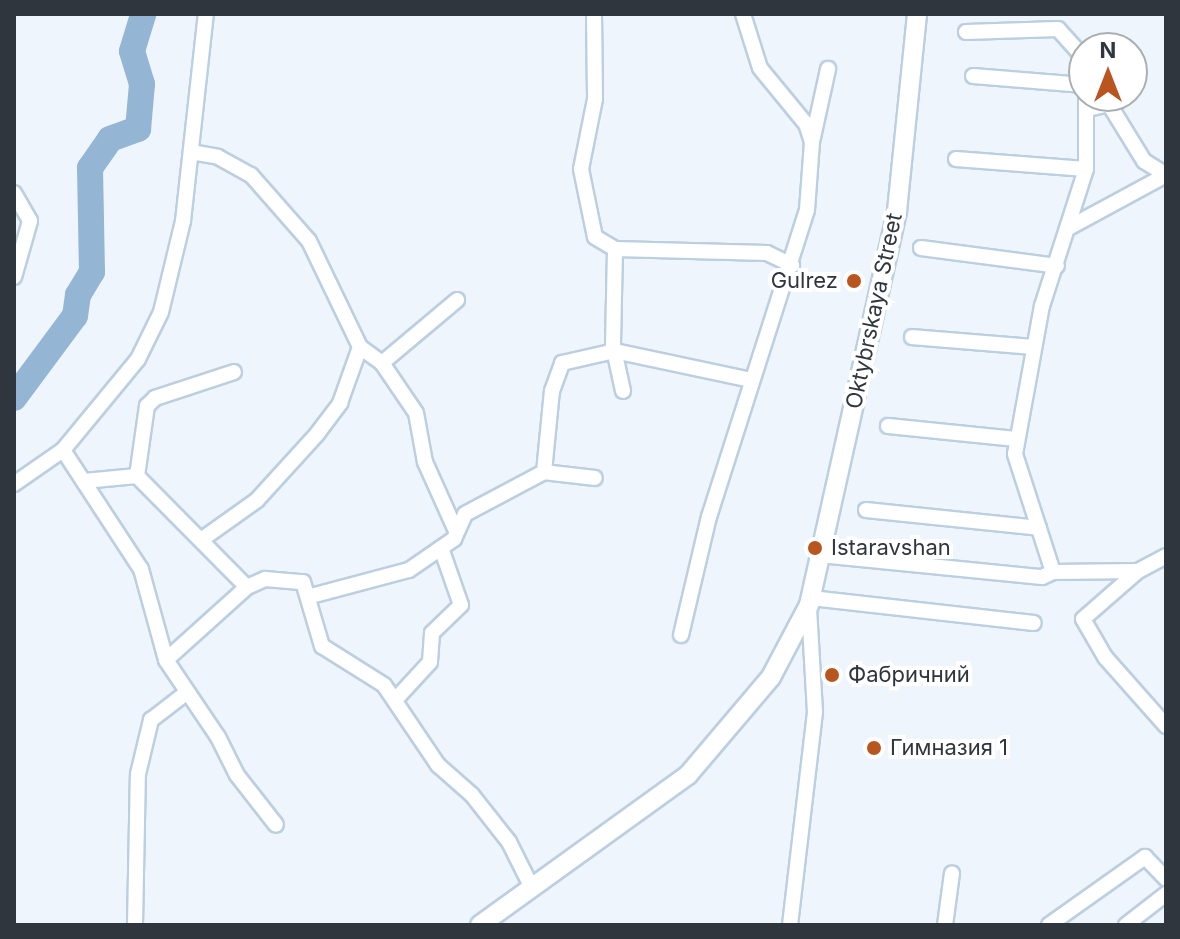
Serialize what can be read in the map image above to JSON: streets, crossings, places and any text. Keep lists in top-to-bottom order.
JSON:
{
  "streets": {
    "main road": ["Oktybrskaya Street"]
  },
  "places": [
    "Gulrez",
    "Istaravshan",
    "Фабричний",
    "Гимназия 1"
  ],
  "north": "top"
}
